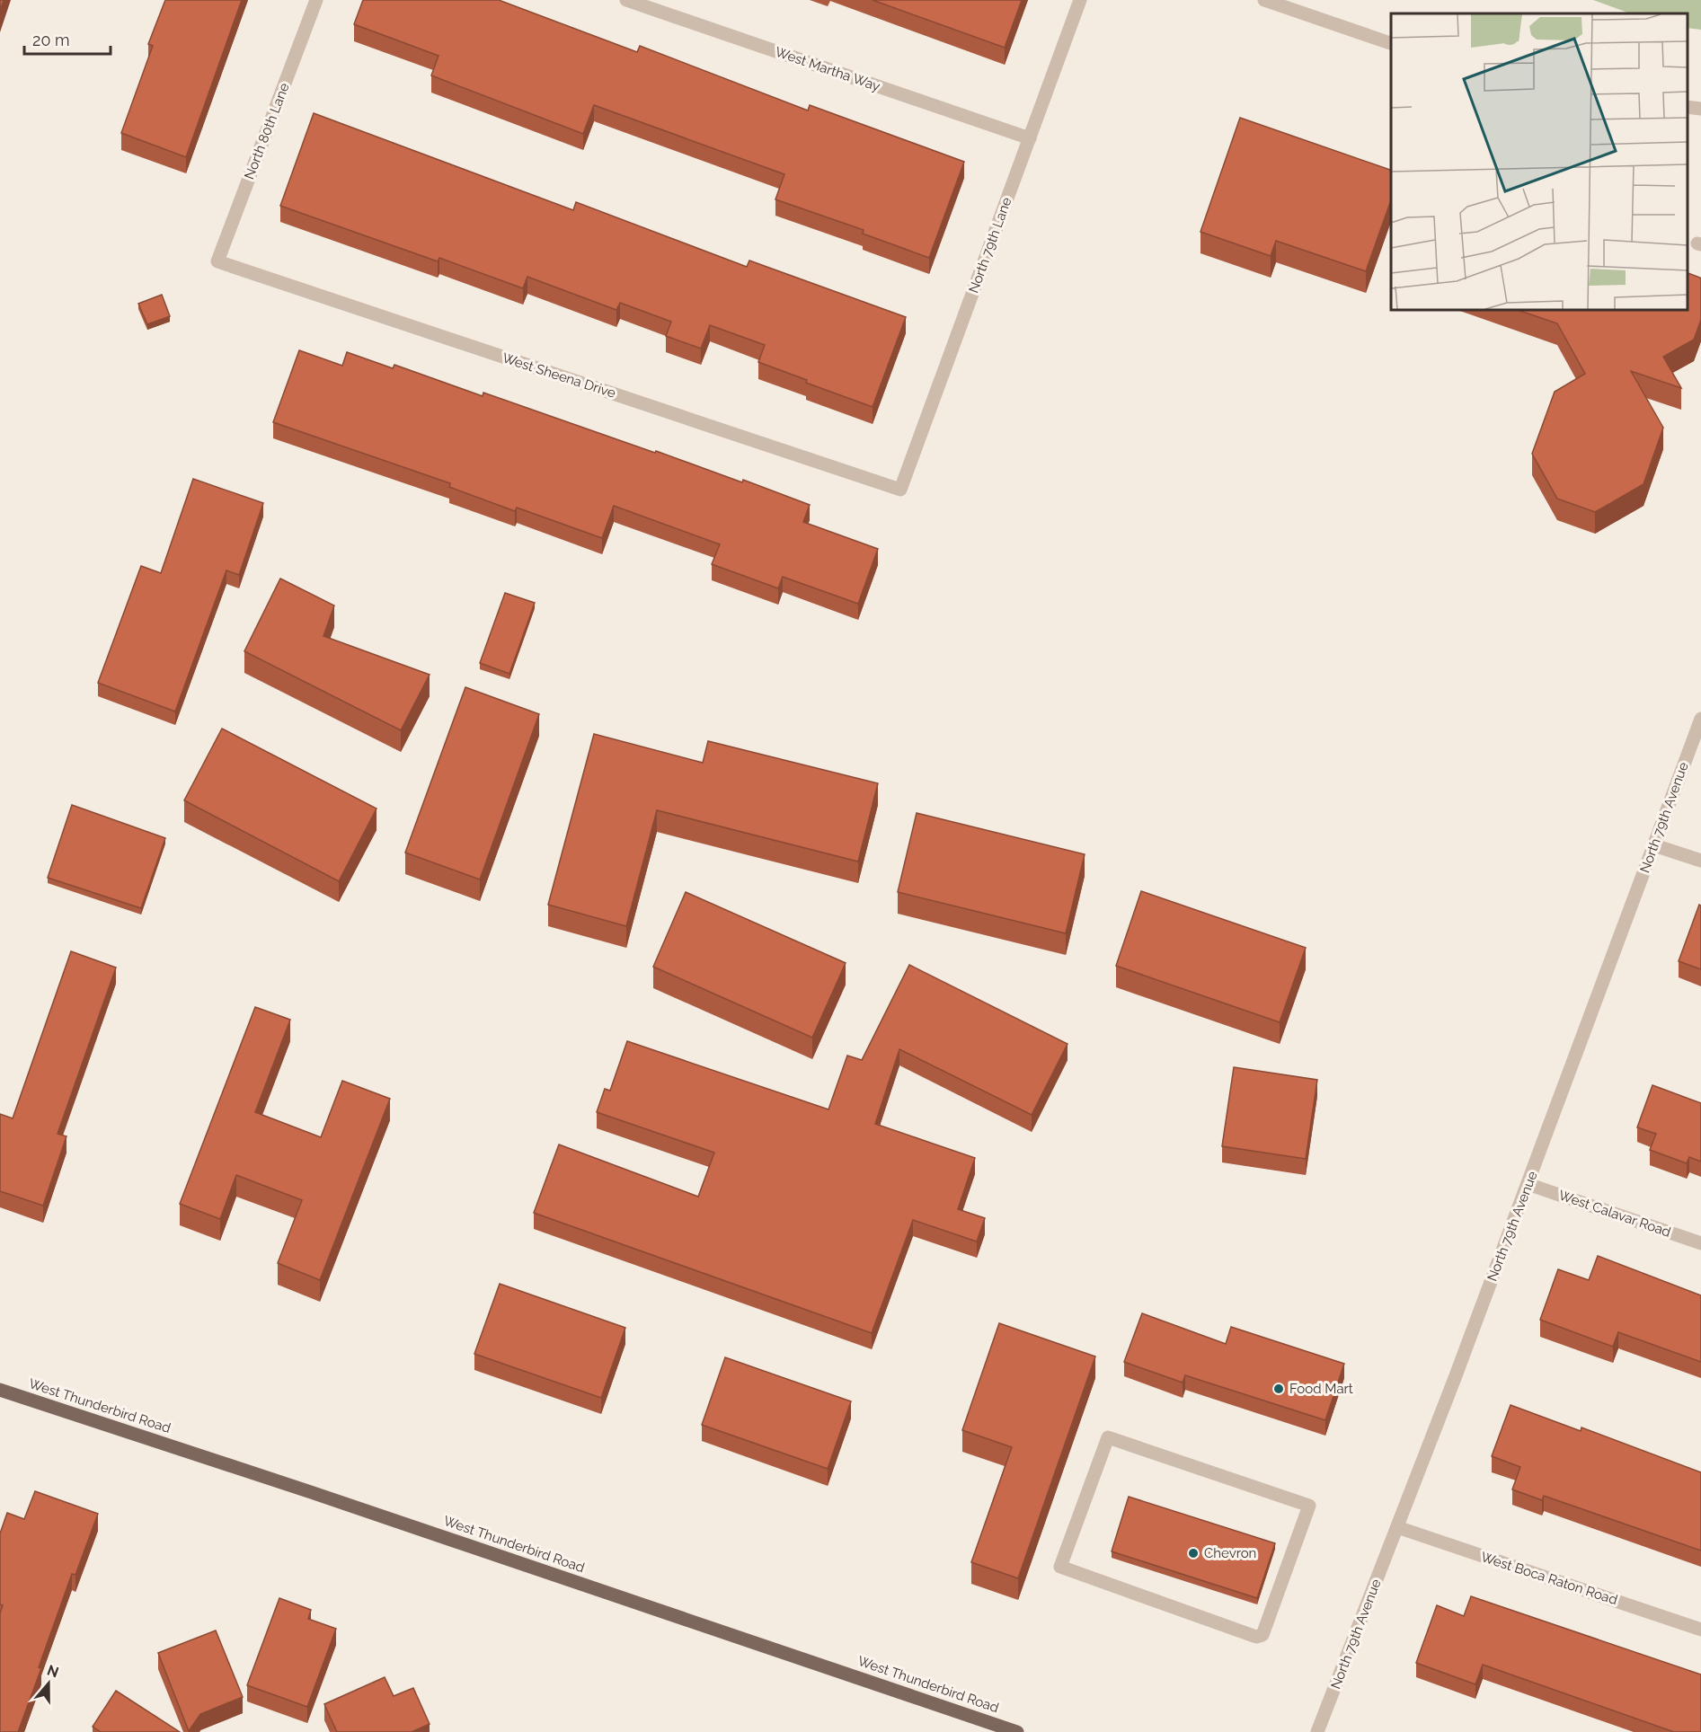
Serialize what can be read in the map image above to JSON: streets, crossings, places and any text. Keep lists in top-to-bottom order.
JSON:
{
  "streets": {
    "main road": ["West Thunderbird Road"],
    "street": [
      "West Martha Way",
      "North 80th Lane",
      "North 79th Lane",
      "West Sheena Drive",
      "North 79th Avenue",
      "West Calavar Road",
      "West Boca Raton Road"
    ]
  },
  "crossings": [
    ["West Martha Way", "North 79th Lane"],
    ["North 80th Lane", "West Sheena Drive"],
    ["North 79th Lane", "West Sheena Drive"],
    ["North 79th Avenue", "West Calavar Road"],
    ["North 79th Avenue", "West Boca Raton Road"]
  ],
  "places": ["Food Mart", "Chevron"],
  "scale_bar": "20 m",
  "north": "top"
}
